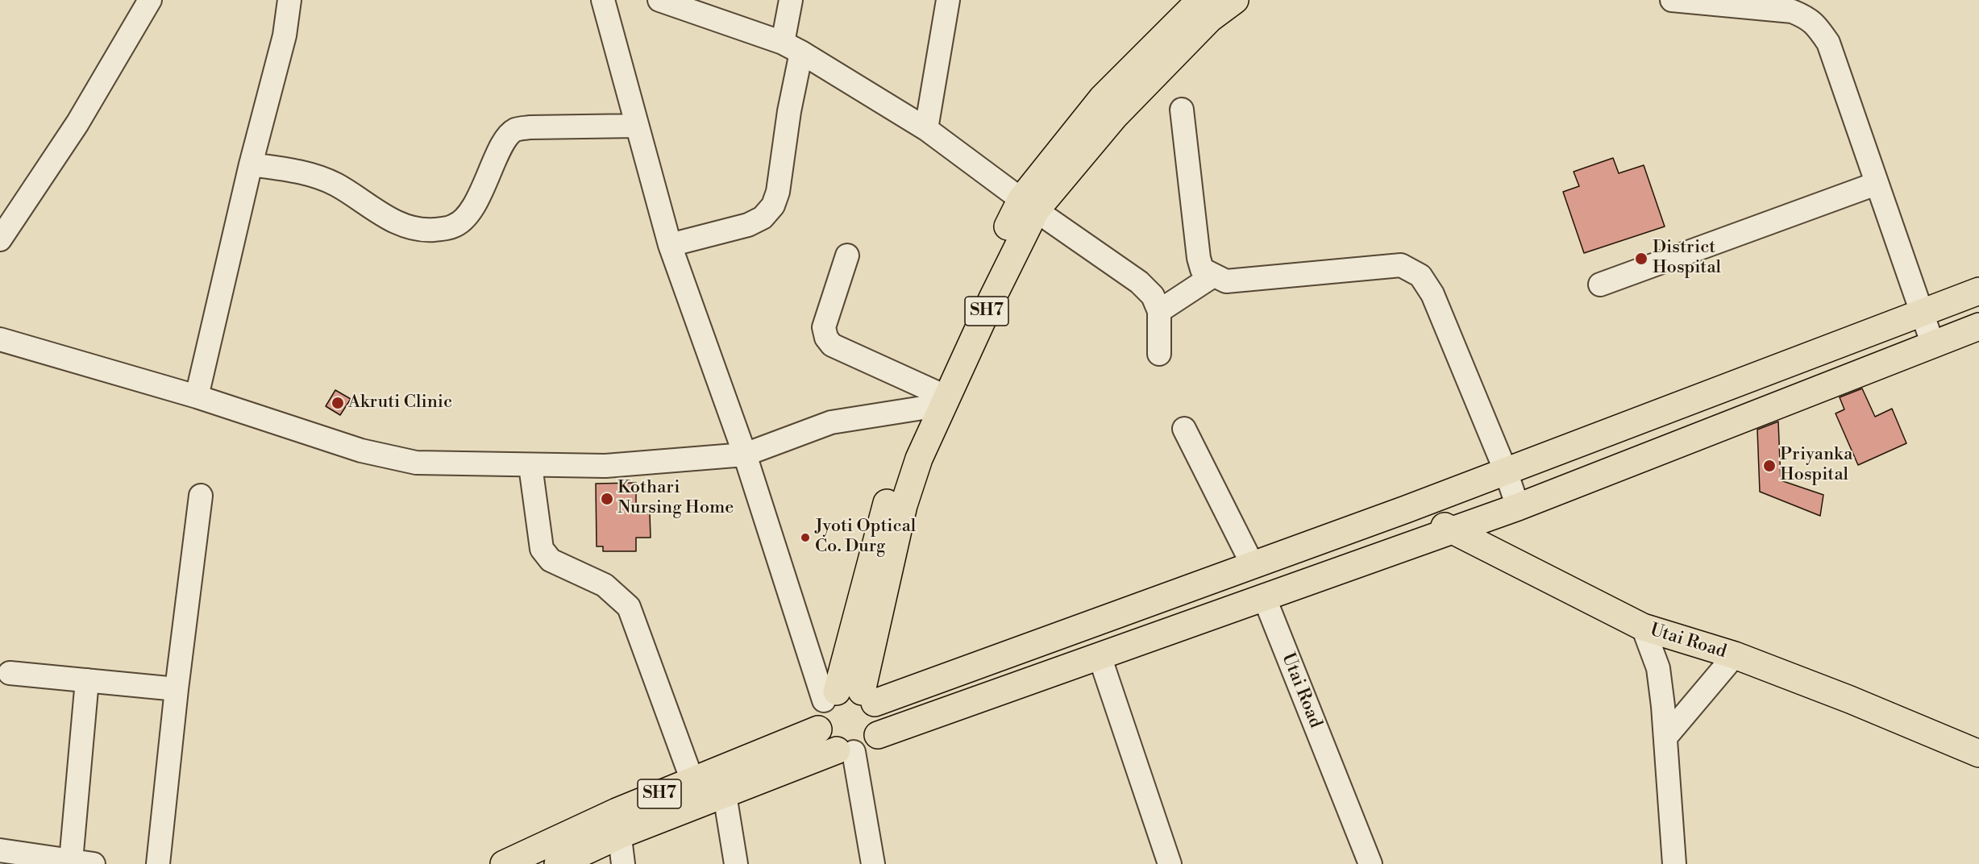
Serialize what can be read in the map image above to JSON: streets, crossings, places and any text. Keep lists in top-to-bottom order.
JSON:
{
  "streets": {
    "main road": ["SH7", "Utai Road"]
  },
  "places": [
    "District Hospital",
    "Akruti Clinic",
    "Priyanka Hospital",
    "Kothari Nursing Home",
    "Jyoti Optical Co. Durg"
  ]
}
